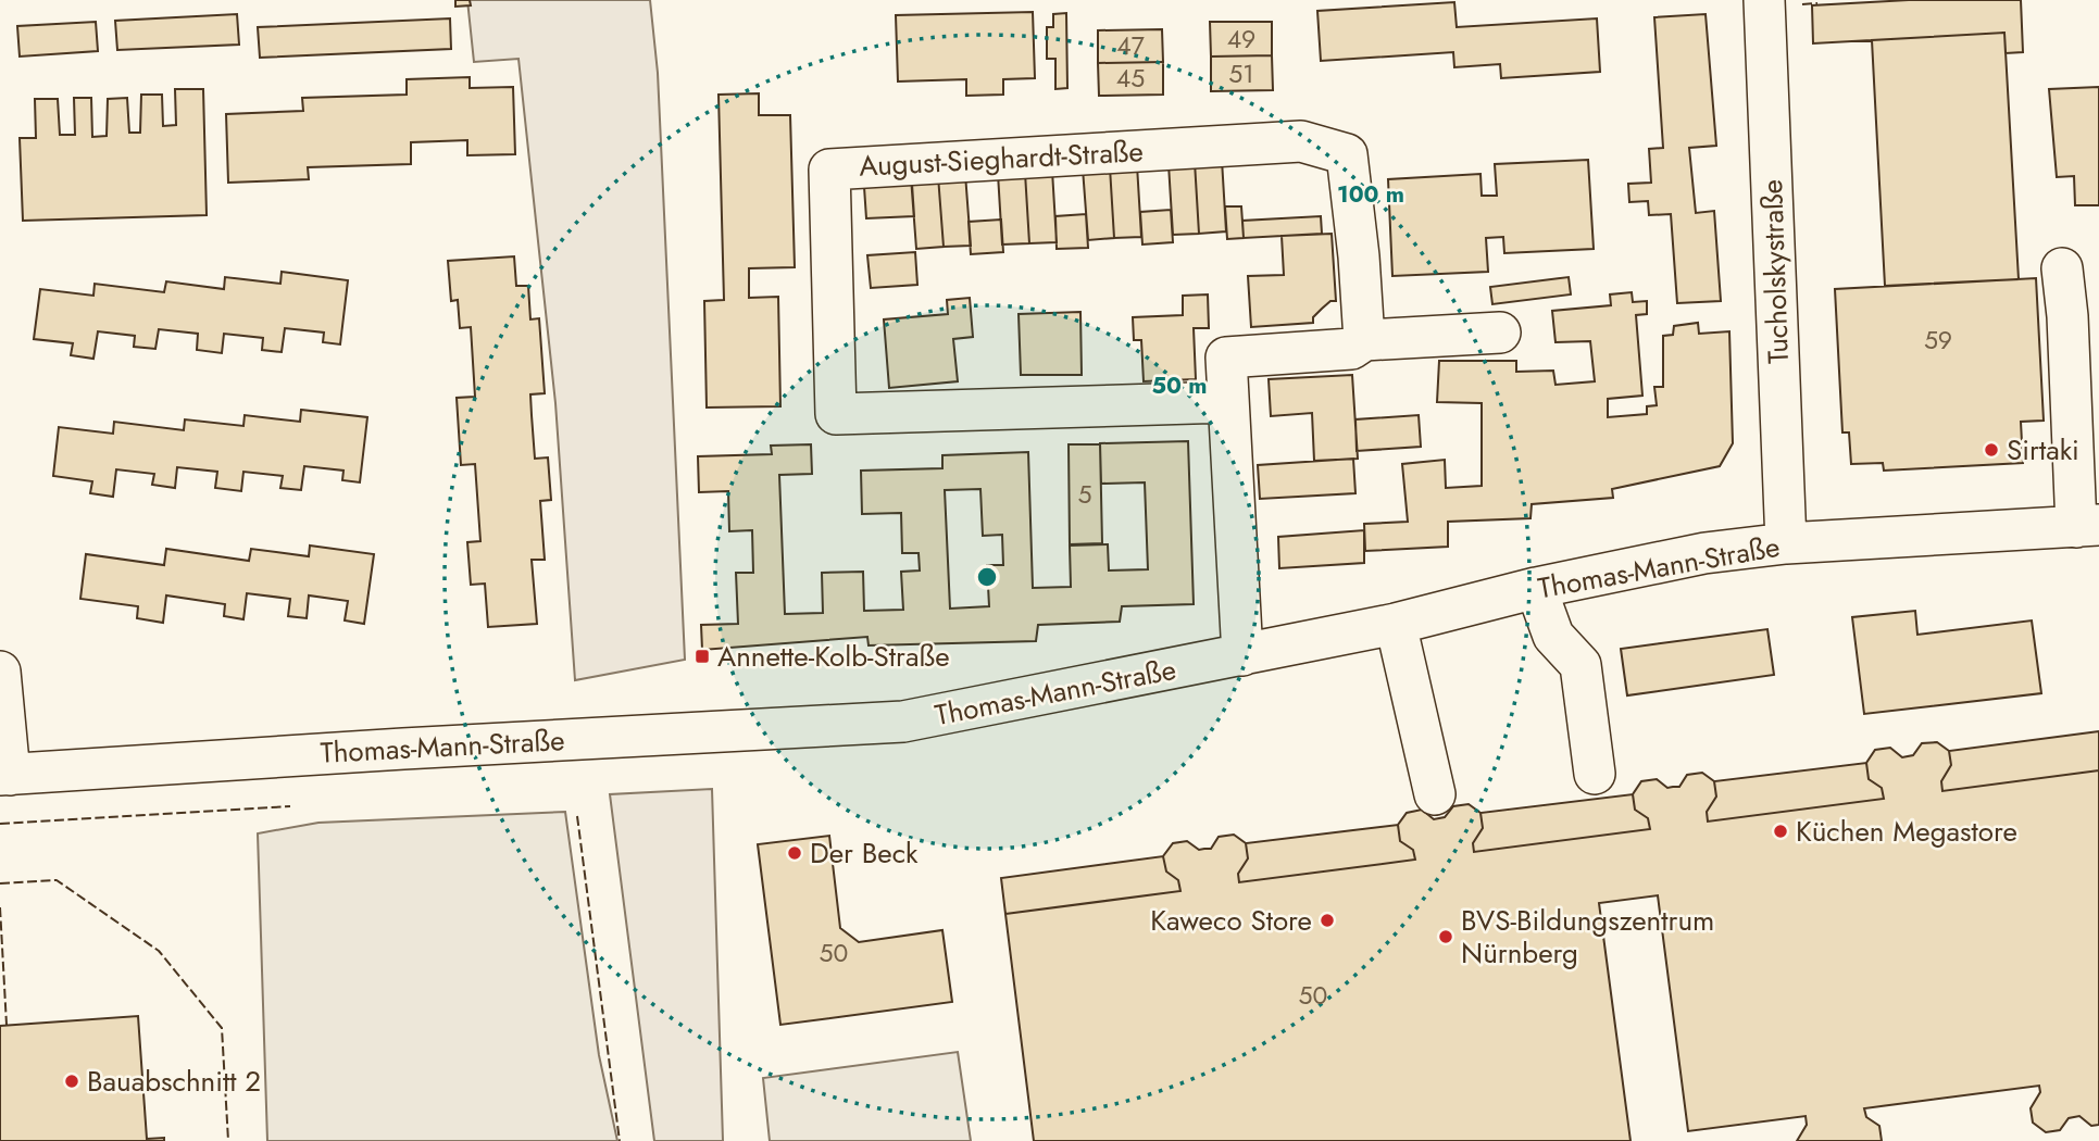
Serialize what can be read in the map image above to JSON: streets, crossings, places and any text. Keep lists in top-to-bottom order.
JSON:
{
  "streets": {
    "street": ["August-Sieghardt-Straße", "Tucholskystraße", "Thomas-Mann-Straße"]
  },
  "crossings": [
    ["Tucholskystraße", "Thomas-Mann-Straße"]
  ],
  "places": {
    "other": [
      "Sirtaki",
      "Küchen Megastore",
      "Der Beck",
      "Kaweco Store",
      "BVS-Bildungszentrum Nürnberg",
      "Bauabschnitt 2"
    ],
    "transit": ["Annette-Kolb-Straße"]
  },
  "house_numbers": [
    "49",
    "47",
    "51",
    "45",
    "59",
    "5",
    "50",
    "50"
  ],
  "rings": ["100 m", "50 m"]
}
